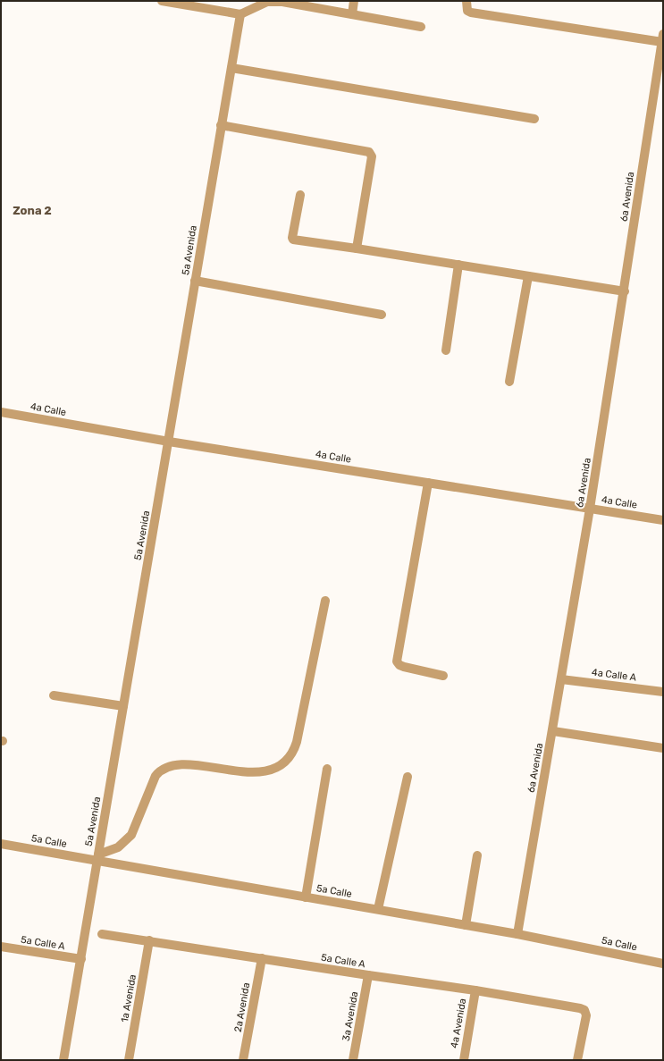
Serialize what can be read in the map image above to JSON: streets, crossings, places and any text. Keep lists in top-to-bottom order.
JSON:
{
  "streets": {
    "street": [
      "6a Avenida",
      "5a Avenida",
      "4a Calle",
      "4a Calle A",
      "5a Calle",
      "5a Calle A",
      "1a Avenida",
      "2a Avenida",
      "3a Avenida",
      "4a Avenida"
    ]
  },
  "crossings": [
    ["6a Avenida", "4a Calle"],
    ["6a Avenida", "4a Calle A"],
    ["6a Avenida", "5a Calle"],
    ["5a Avenida", "4a Calle"],
    ["5a Avenida", "5a Calle"],
    ["5a Avenida", "5a Calle A"],
    ["5a Calle A", "1a Avenida"],
    ["5a Calle A", "2a Avenida"],
    ["5a Calle A", "3a Avenida"],
    ["5a Calle A", "4a Avenida"]
  ],
  "districts": ["Zona 2"]
}
